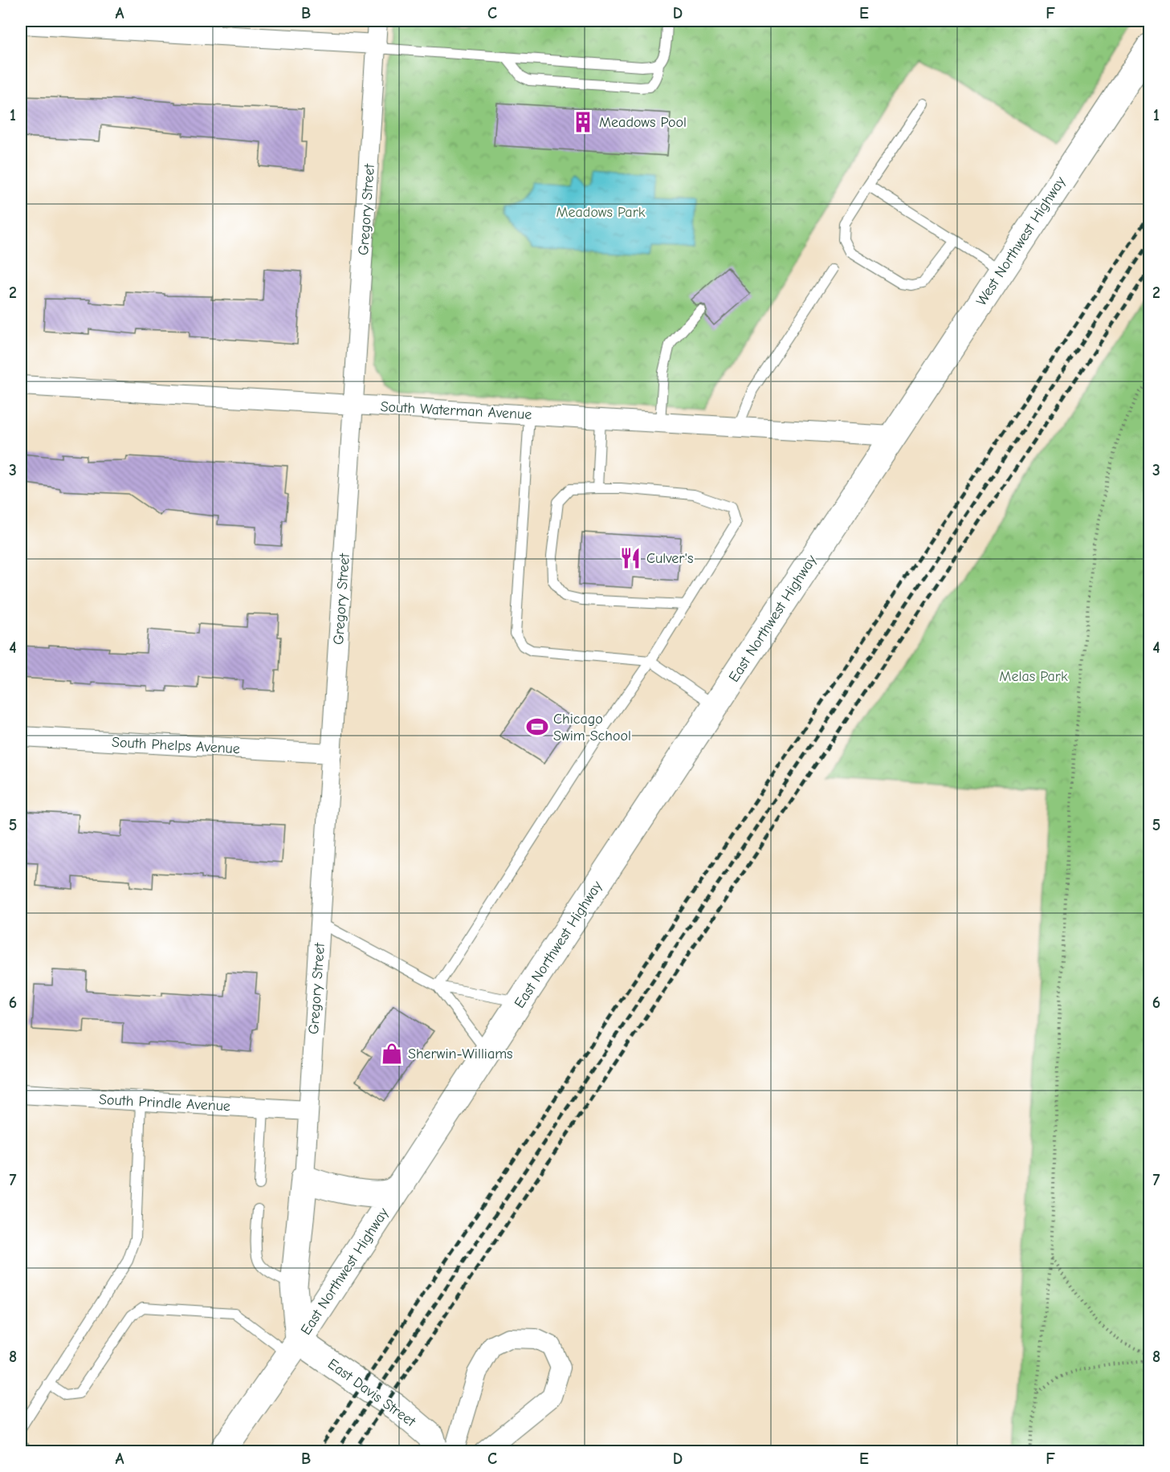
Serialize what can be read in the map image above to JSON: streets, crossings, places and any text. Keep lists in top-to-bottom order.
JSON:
{
  "streets": {
    "main road": ["West Northwest Highway", "East Northwest Highway", "East Davis Street"],
    "street": [
      "Gregory Street",
      "South Waterman Avenue",
      "South Phelps Avenue",
      "South Prindle Avenue"
    ]
  },
  "crossings": [
    ["Gregory Street", "South Waterman Avenue"],
    ["Gregory Street", "South Phelps Avenue"],
    ["Gregory Street", "South Prindle Avenue"],
    ["West Northwest Highway", "South Waterman Avenue"],
    ["West Northwest Highway", "East Northwest Highway"],
    ["South Waterman Avenue", "East Northwest Highway"],
    ["East Northwest Highway", "East Davis Street"]
  ],
  "parks": ["Meadows Park", "Melas Park"],
  "places": {
    "building": ["Meadows Pool"],
    "restaurant": ["Culver's"],
    "sports": ["Chicago Swim School"],
    "shop": ["Sherwin-Williams"]
  },
  "grid": {
    "columns": [
      "A",
      "B",
      "C",
      "D",
      "E",
      "F"
    ],
    "rows": [
      "1",
      "2",
      "3",
      "4",
      "5",
      "6",
      "7",
      "8"
    ]
  }
}
